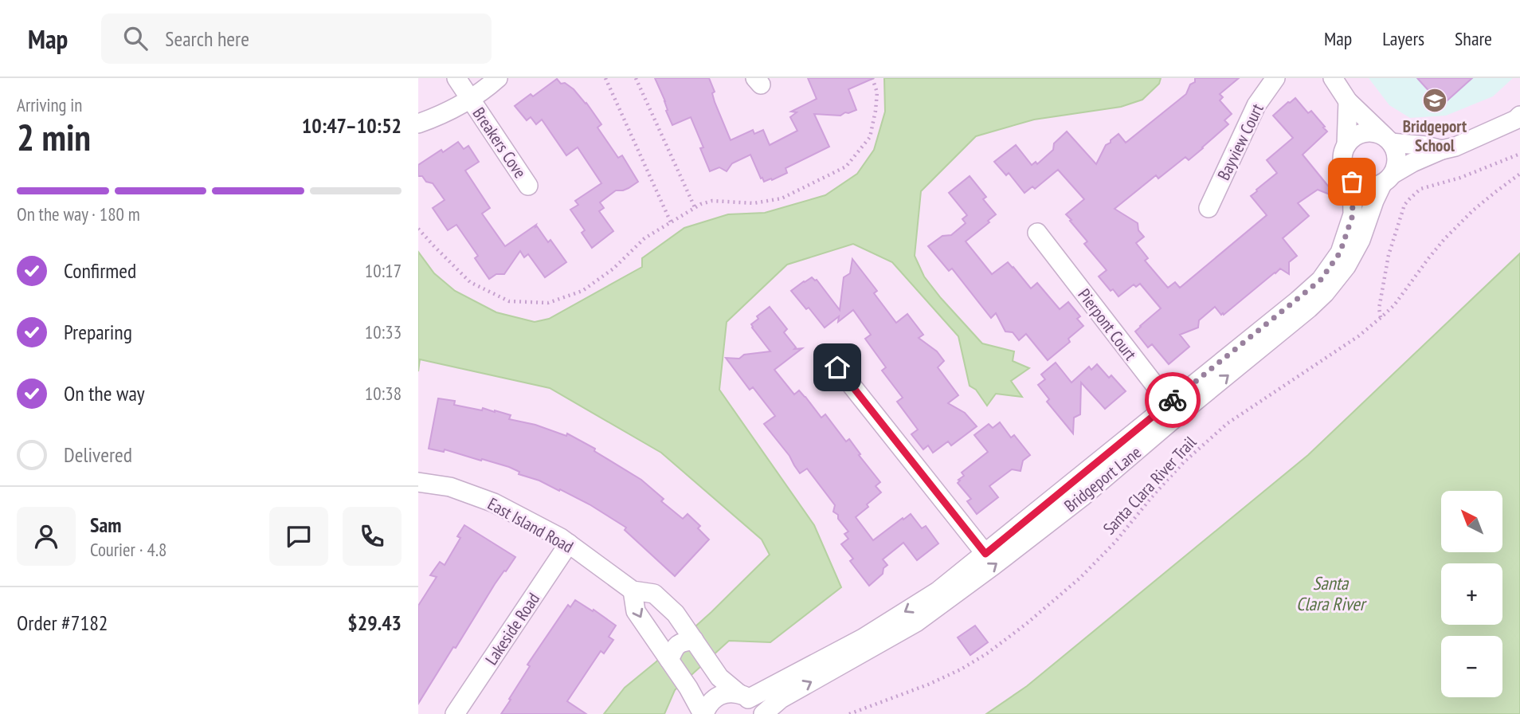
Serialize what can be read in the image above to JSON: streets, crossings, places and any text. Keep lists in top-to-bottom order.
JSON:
{
  "streets": {
    "street": [
      "Bayview Court",
      "Breakers Cove",
      "Pierpont Court",
      "Bridgeport Lane",
      "East Island Road",
      "Lakeside Road"
    ],
    "path": ["Santa Clara River Trail"]
  },
  "crossings": [
    ["Pierpont Court", "Bridgeport Lane"],
    ["Bridgeport Lane", "East Island Road"],
    ["East Island Road", "Lakeside Road"]
  ],
  "water": ["Santa Clara River"],
  "places": {
    "school or university": ["Bridgeport School"]
  },
  "north": "top left",
  "page": {
    "header": "Map",
    "search": "Search here",
    "nav": ["Map", "Layers", "Share"],
    "heading": ["2 min", "Arriving in", "10:47–10:52"],
    "panel": [
      "Sam",
      "Courier · 4.8",
      "Order #7182",
      "$29.43"
    ],
    "bar": "On the way · 180 m",
    "list": [
      ["Confirmed", "10:17"],
      ["Preparing", "10:33"],
      ["On the way", "10:38"],
      "Delivered"
    ],
    "map_buttons": ["+", "−"]
  }
}
